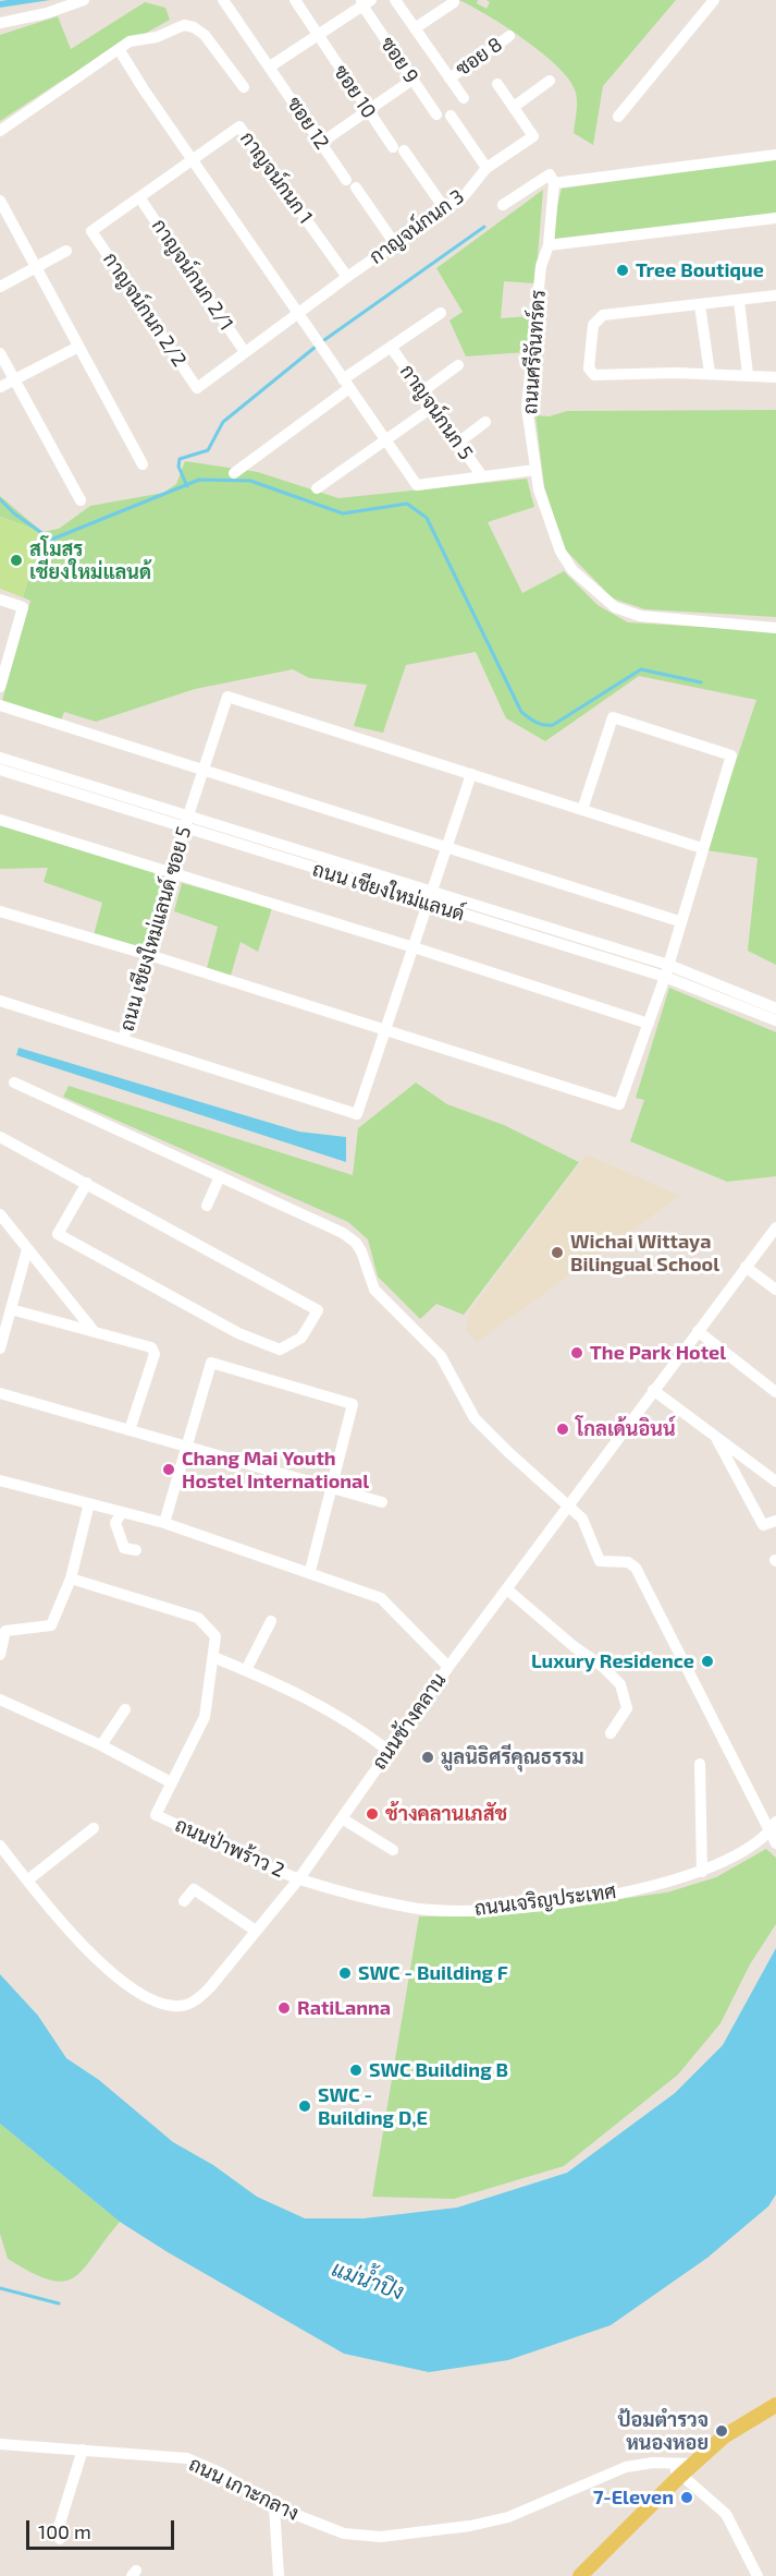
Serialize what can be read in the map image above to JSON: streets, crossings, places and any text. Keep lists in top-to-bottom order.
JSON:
{
  "streets": {
    "street": [
      "ซอย 8",
      "ซอย 9",
      "ซอย 10",
      "ซอย 12",
      "กาญจน์กนก 1",
      "กาญจน์กนก 3",
      "กาญจน์กนก 2/1",
      "กาญจน์กนก 2/2",
      "ถนนศรีจันทร์ดร",
      "กาญจน์กนก 5",
      "ถนน เชียงใหม่แลนด์",
      "ถนน เชียงใหม่แลนด์ ซอย 5",
      "ถนนช้างคลาน",
      "ถนนป่าพร้าว 2",
      "ถนนเจริญประเทศ",
      "ถนน เกาะกลาง"
    ]
  },
  "crossings": [
    ["ซอย 10", "กาญจน์กนก 3"],
    ["ซอย 12", "กาญจน์กนก 3"],
    ["กาญจน์กนก 1", "กาญจน์กนก 3"],
    ["กาญจน์กนก 3", "กาญจน์กนก 2/1"],
    ["กาญจน์กนก 3", "กาญจน์กนก 2/2"],
    ["กาญจน์กนก 2/1", "กาญจน์กนก 2/2"],
    ["ถนน เชียงใหม่แลนด์", "ถนน เชียงใหม่แลนด์ ซอย 5"],
    ["ถนนช้างคลาน", "ถนนป่าพร้าว 2"],
    ["ถนนช้างคลาน", "ถนนเจริญประเทศ"],
    ["ถนนป่าพร้าว 2", "ถนนเจริญประเทศ"]
  ],
  "water": ["แม่น้ำปิง"],
  "places": [
    "Tree Boutique",
    "สโมสร เชียงใหม่แลนด้",
    "Wichai Wittaya Bilingual School",
    "The Park Hotel",
    "โกลเด้นอินน์",
    "Chang Mai Youth Hostel International",
    "Luxury Residence",
    "มูลนิธิศรีคุณธรรม",
    "ช้างคลานเภสัช",
    "SWC - Building F",
    "RatiLanna",
    "SWC Building B",
    "SWC - Building D,E",
    "ป้อมตำรวจ หนองหอย",
    "7-Eleven"
  ],
  "scale_bar": "100 m"
}
